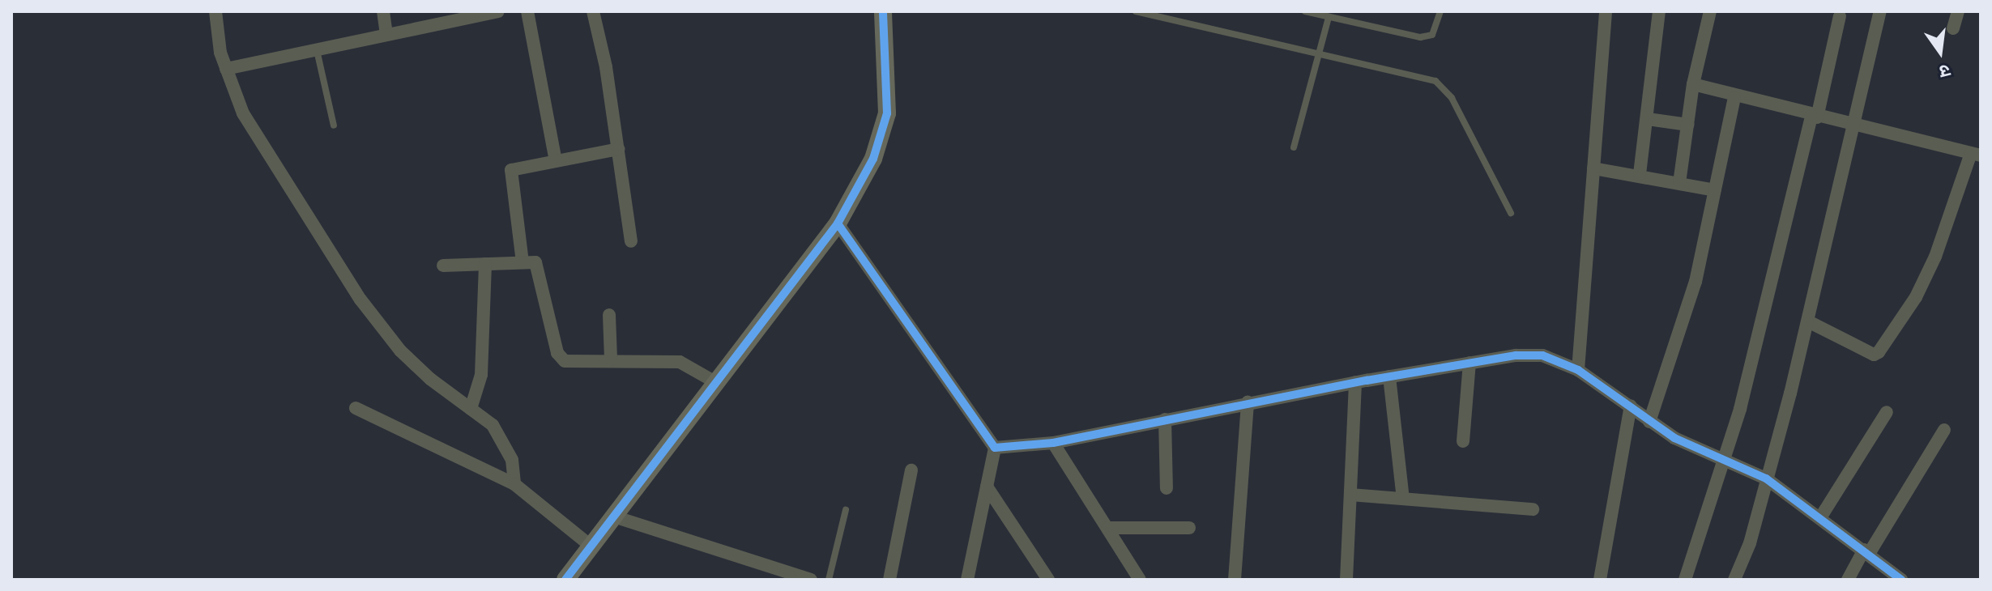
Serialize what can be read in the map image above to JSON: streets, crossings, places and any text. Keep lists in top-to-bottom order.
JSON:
{
  "north": "bottom"
}
